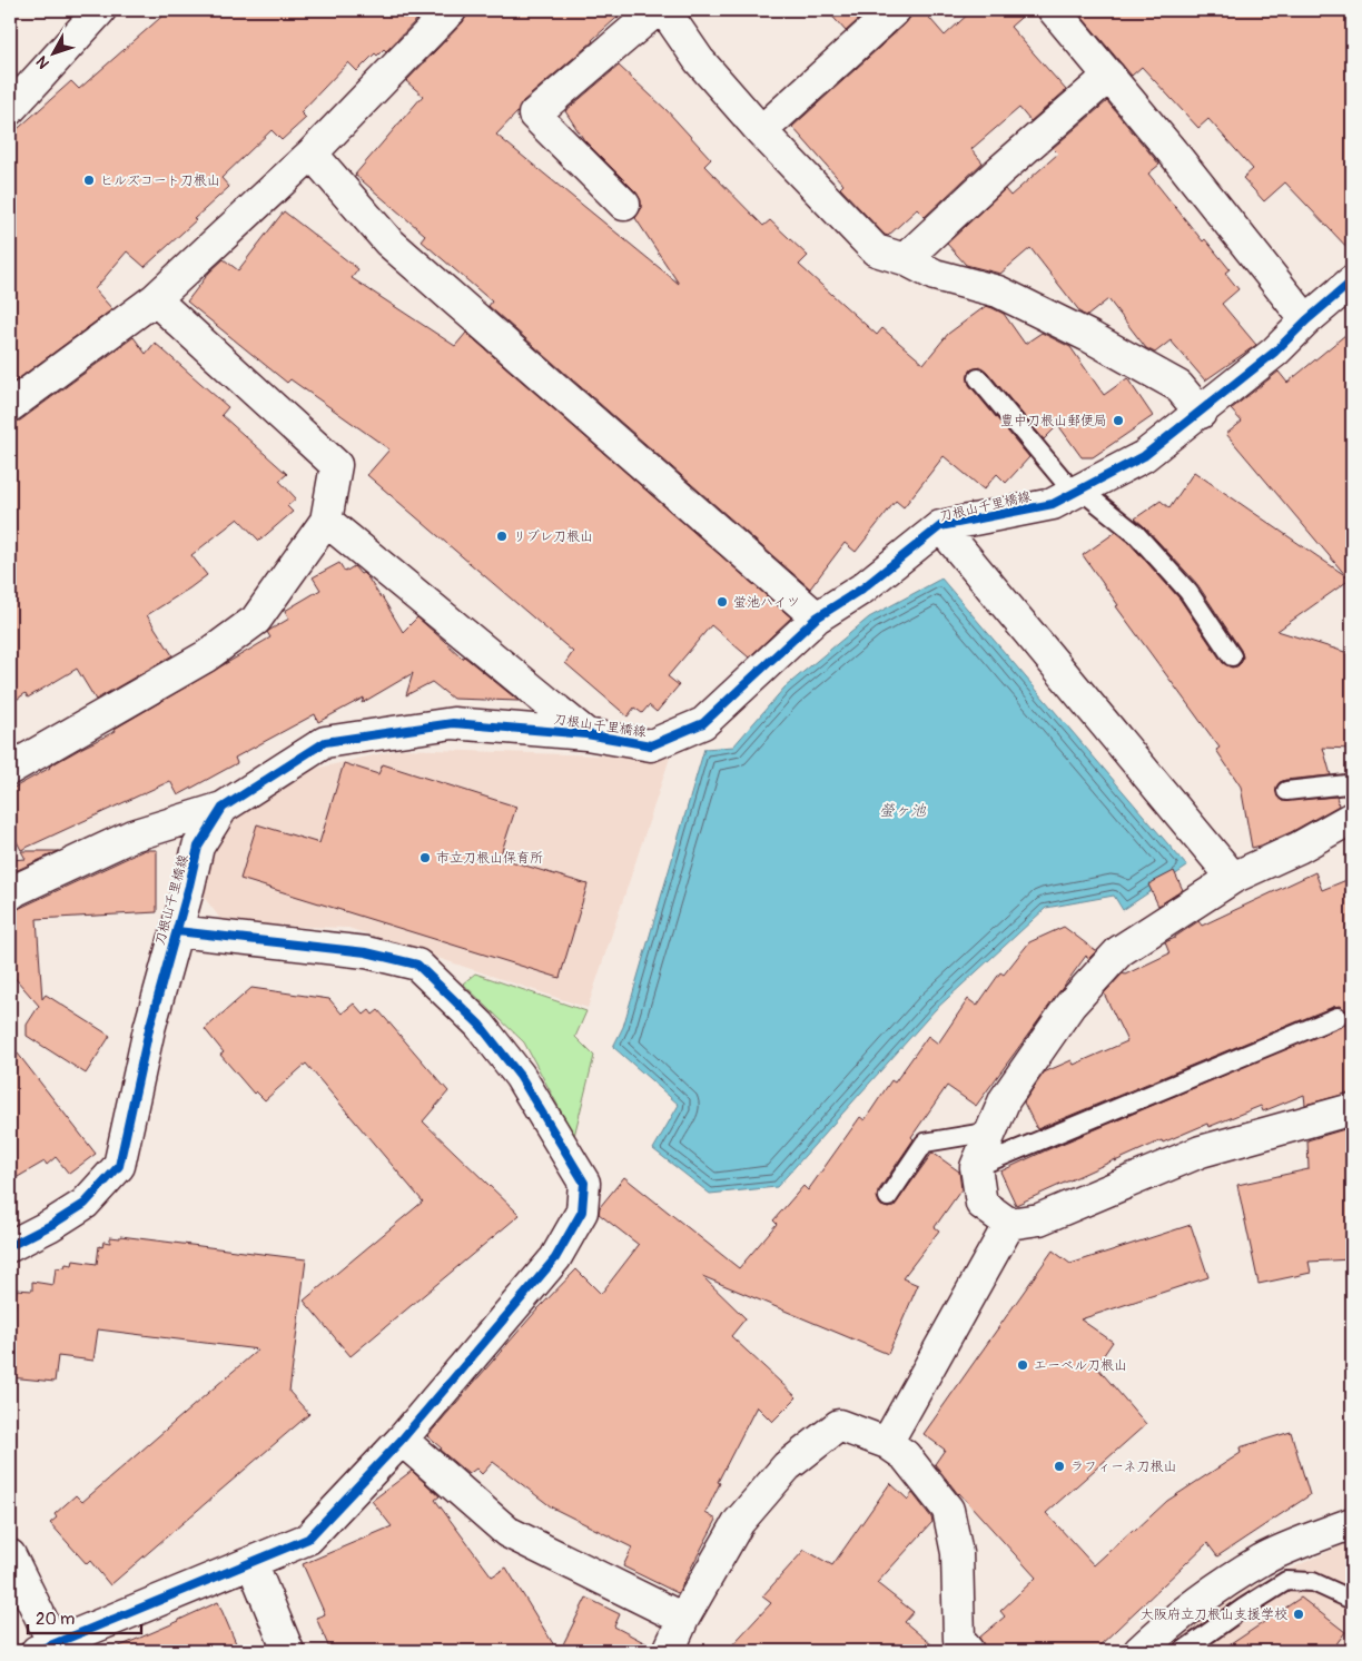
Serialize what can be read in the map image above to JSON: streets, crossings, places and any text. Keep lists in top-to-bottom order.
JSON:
{
  "streets": {
    "street": ["刀根山千里橋線"]
  },
  "water": ["螢ヶ池"],
  "places": [
    "ヒルズコート刀根山",
    "豊中刀根山郵便局",
    "リブレ刀根山",
    "蛍池ハイツ",
    "市立刀根山保育所",
    "エーベル刀根山",
    "ラフィーネ刀根山",
    "大阪府立刀根山支援学校"
  ],
  "scale_bar": "20 m",
  "north": "bottom left"
}
